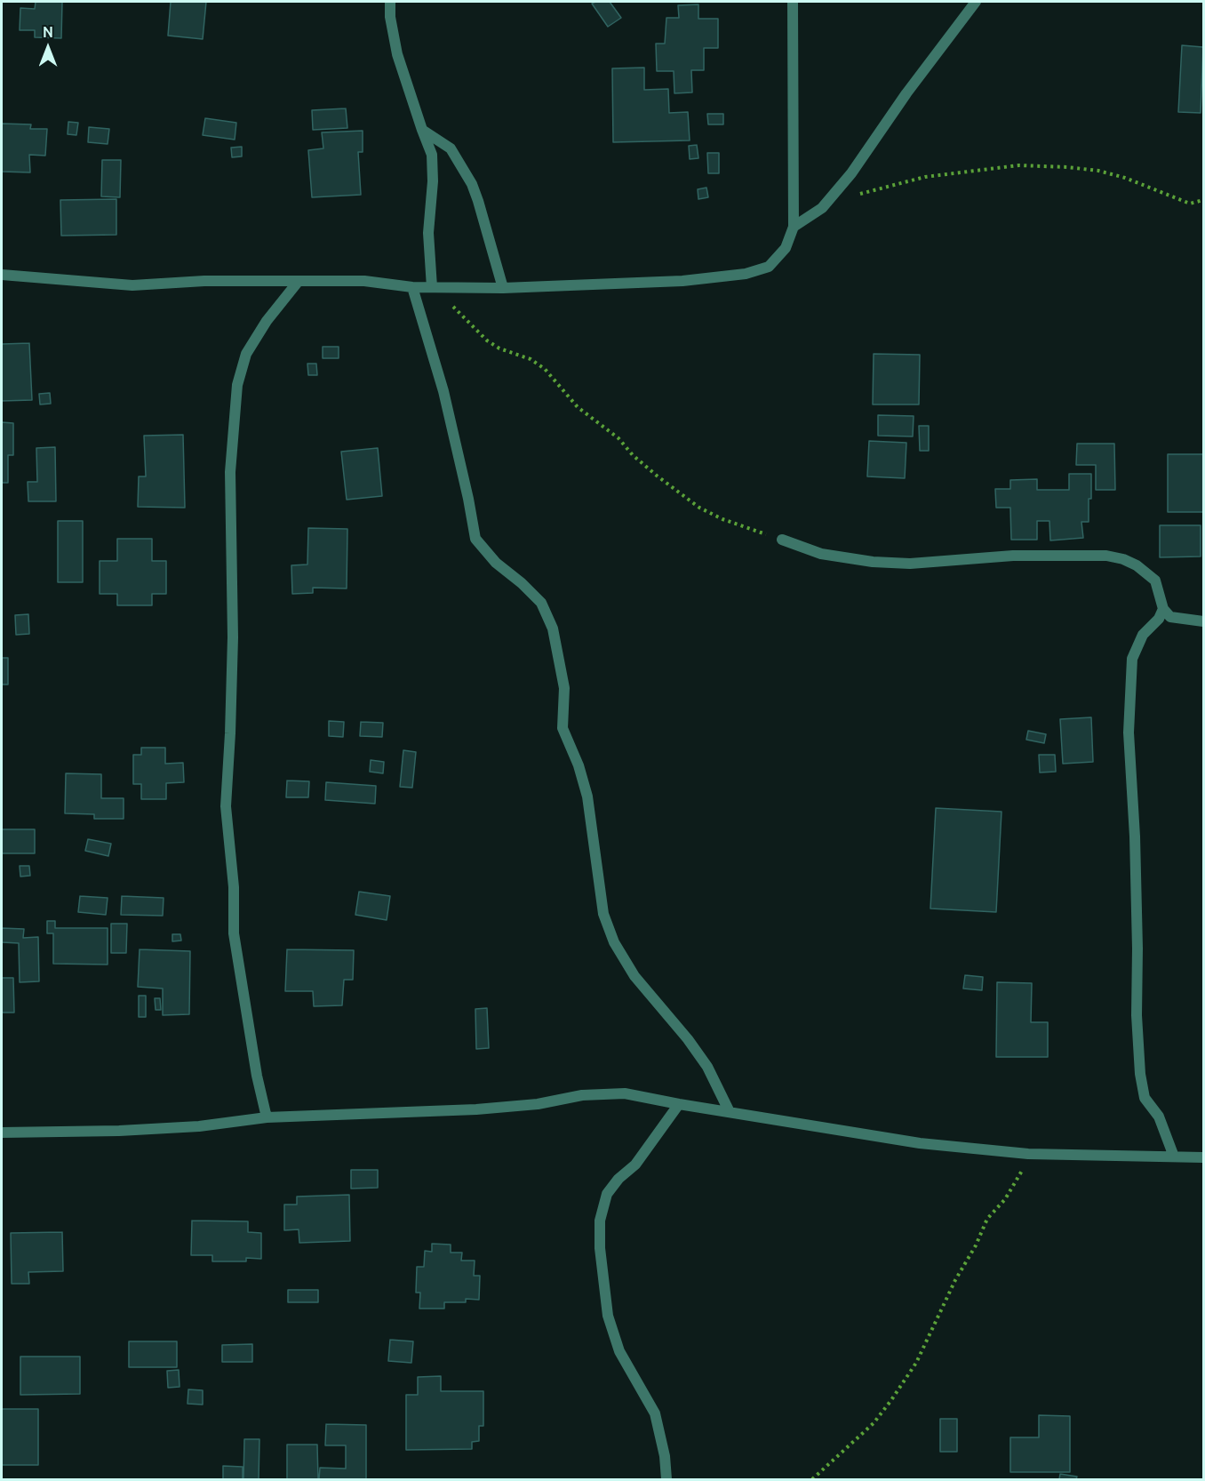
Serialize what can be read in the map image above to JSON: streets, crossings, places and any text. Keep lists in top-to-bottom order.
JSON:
{
  "north": "top"
}
